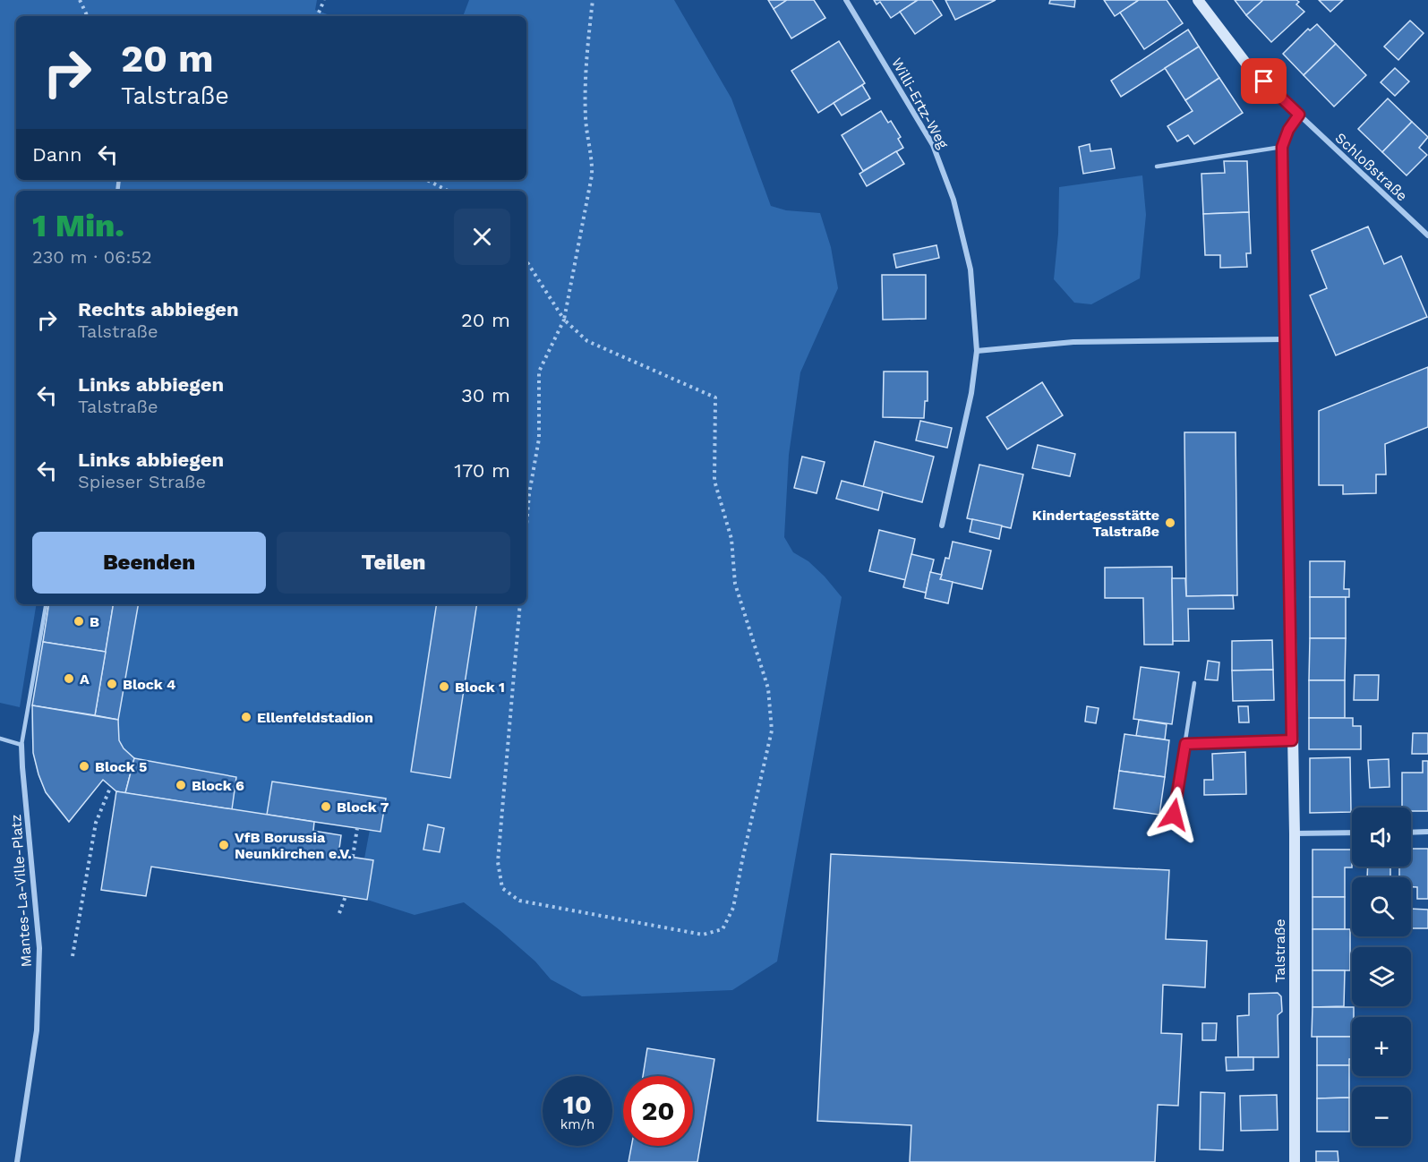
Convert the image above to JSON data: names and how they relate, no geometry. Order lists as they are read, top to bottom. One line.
{"streets":{"street":["Willi-Ertz-Weg","Schloßstraße","Mantes-La-Ville-Platz","Talstraße"]},"crossings":[["Schloßstraße","Talstraße"]],"places":["Kindertagesstätte Talstraße","B","A","Block 4","Block 1","Ellenfeldstadion","Block 5","Block 6","Block 7","VfB Borussia Neunkirchen e.V."],"page":{"turn":["20 m","Talstraße"],"then":"Dann","heading":["1 Min.","230 m · 06:52"],"list":[{"name":"Rechts abbiegen","note":"Talstraße","value":"20 m"},{"name":"Links abbiegen","note":"Talstraße","value":"30 m"},{"name":"Links abbiegen","note":"Spieser Straße","value":"170 m"}],"buttons":["Beenden","Teilen"],"map_buttons":["+","−"],"speed":"10 km/h","limit":"20"}}
